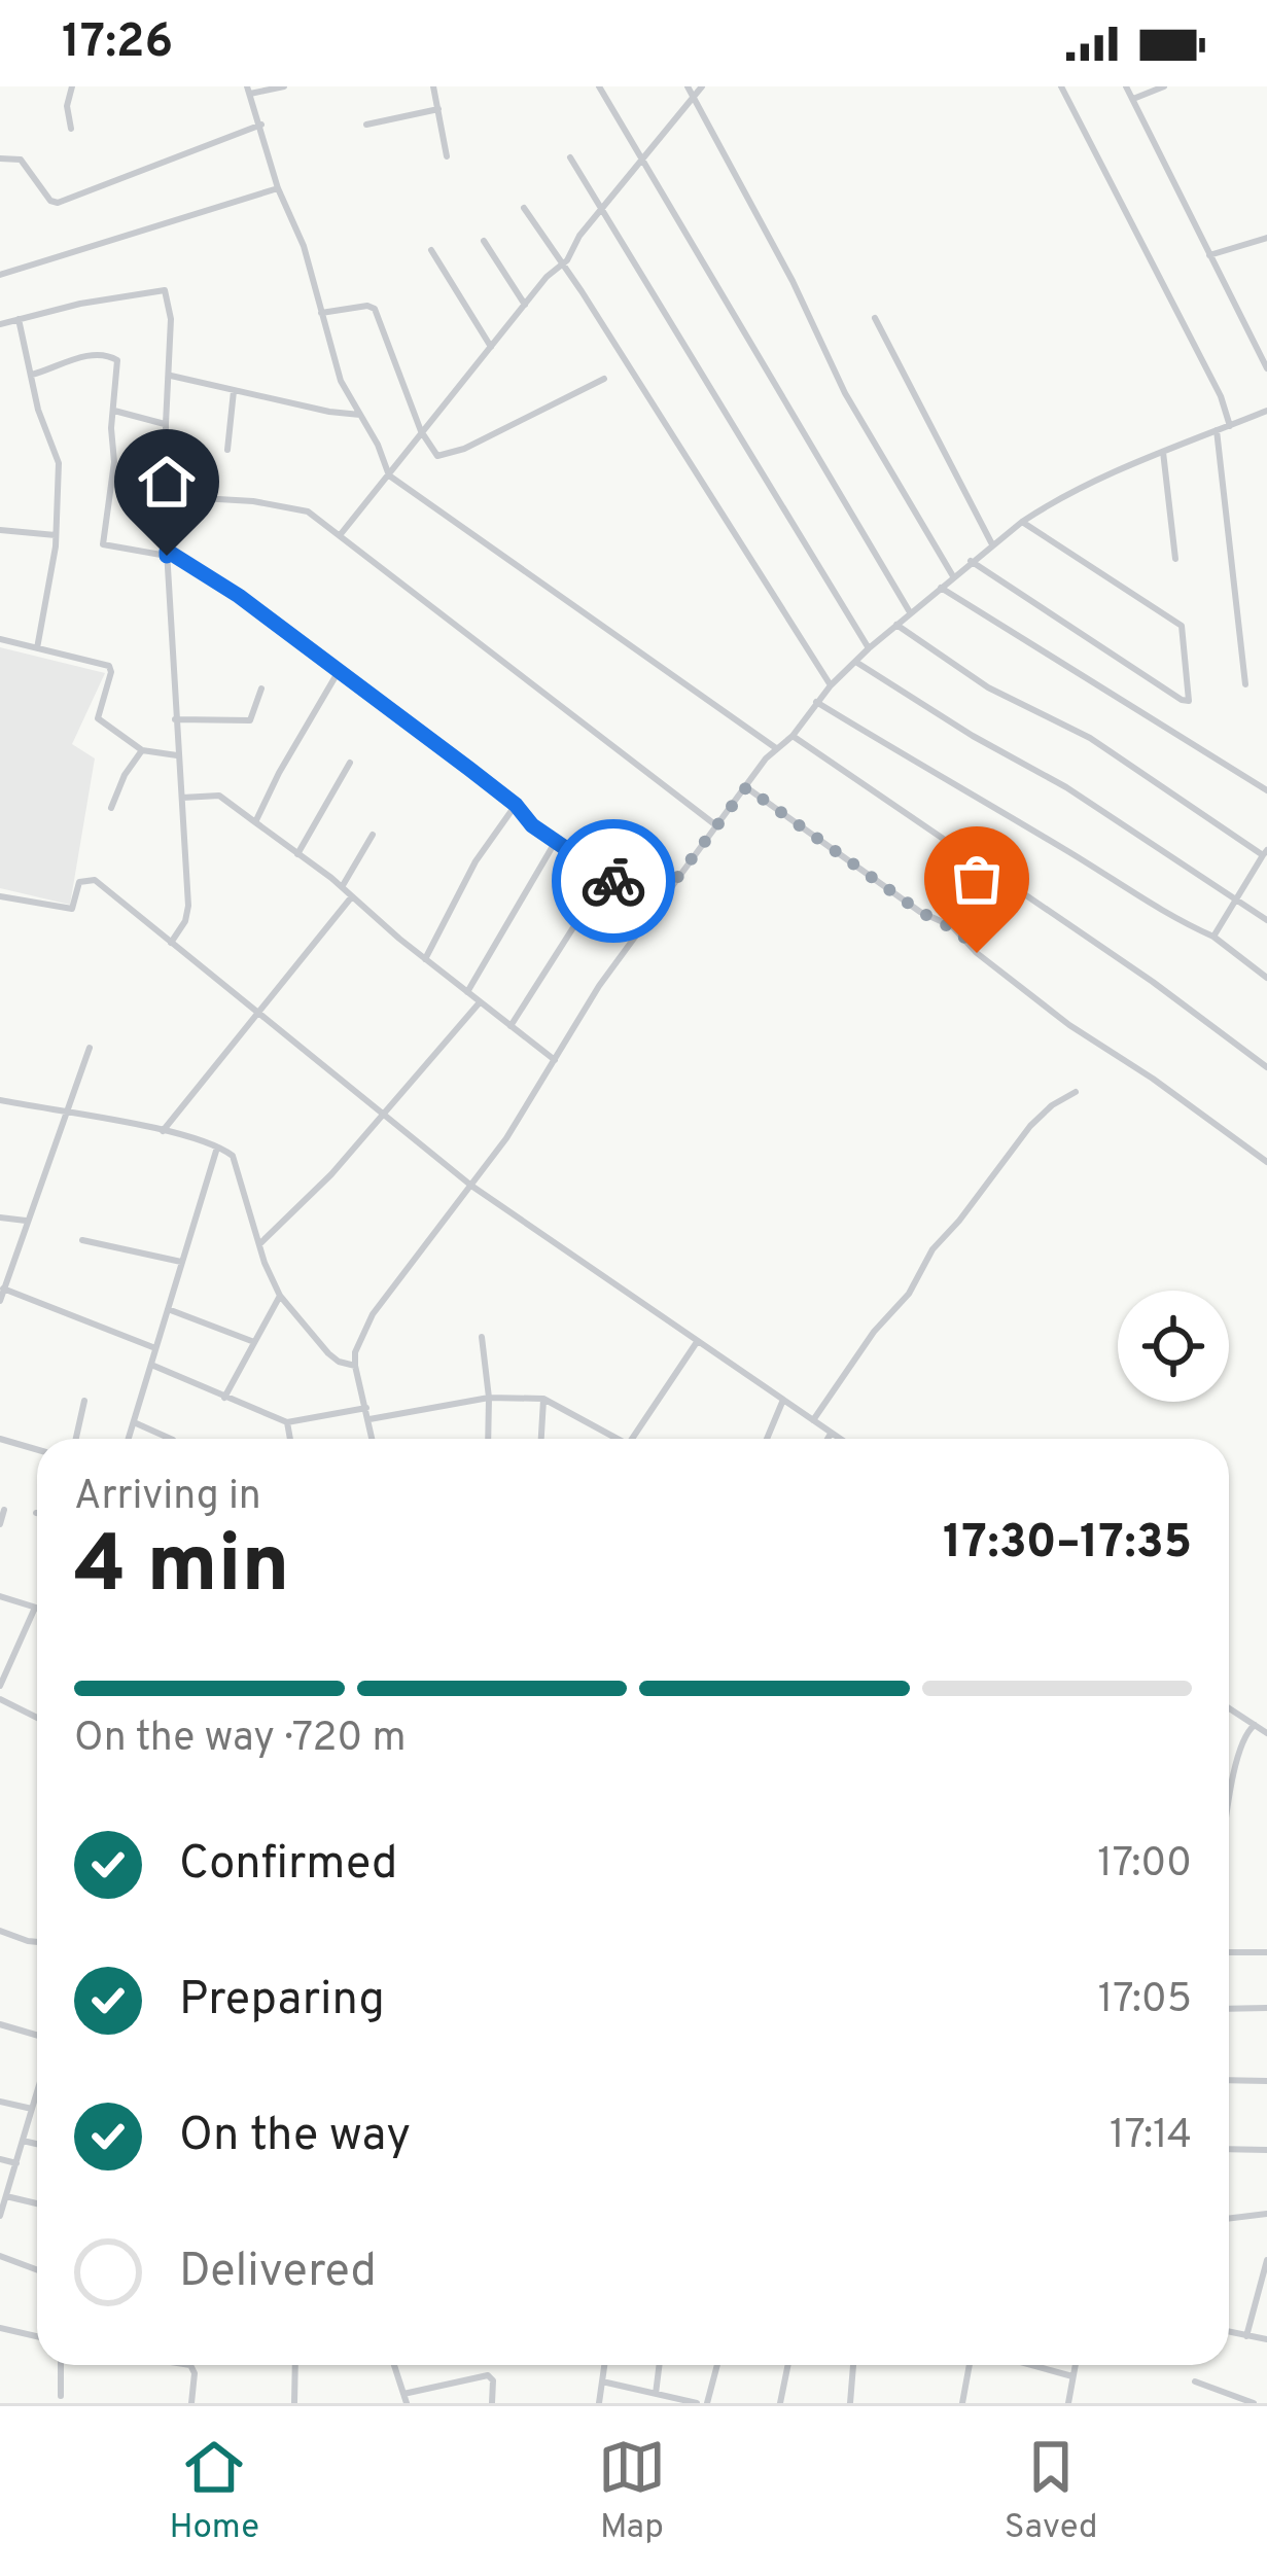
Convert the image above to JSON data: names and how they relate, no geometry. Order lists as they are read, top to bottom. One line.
{"page":{"status":"17:26","heading":["4 min","Arriving in","17:30–17:35"],"bar":"On the way · 720 m","list":[["Confirmed","17:00"],["Preparing","17:05"],["On the way","17:14"],"Delivered"],"tabs":["Home","Map","Saved"]}}
